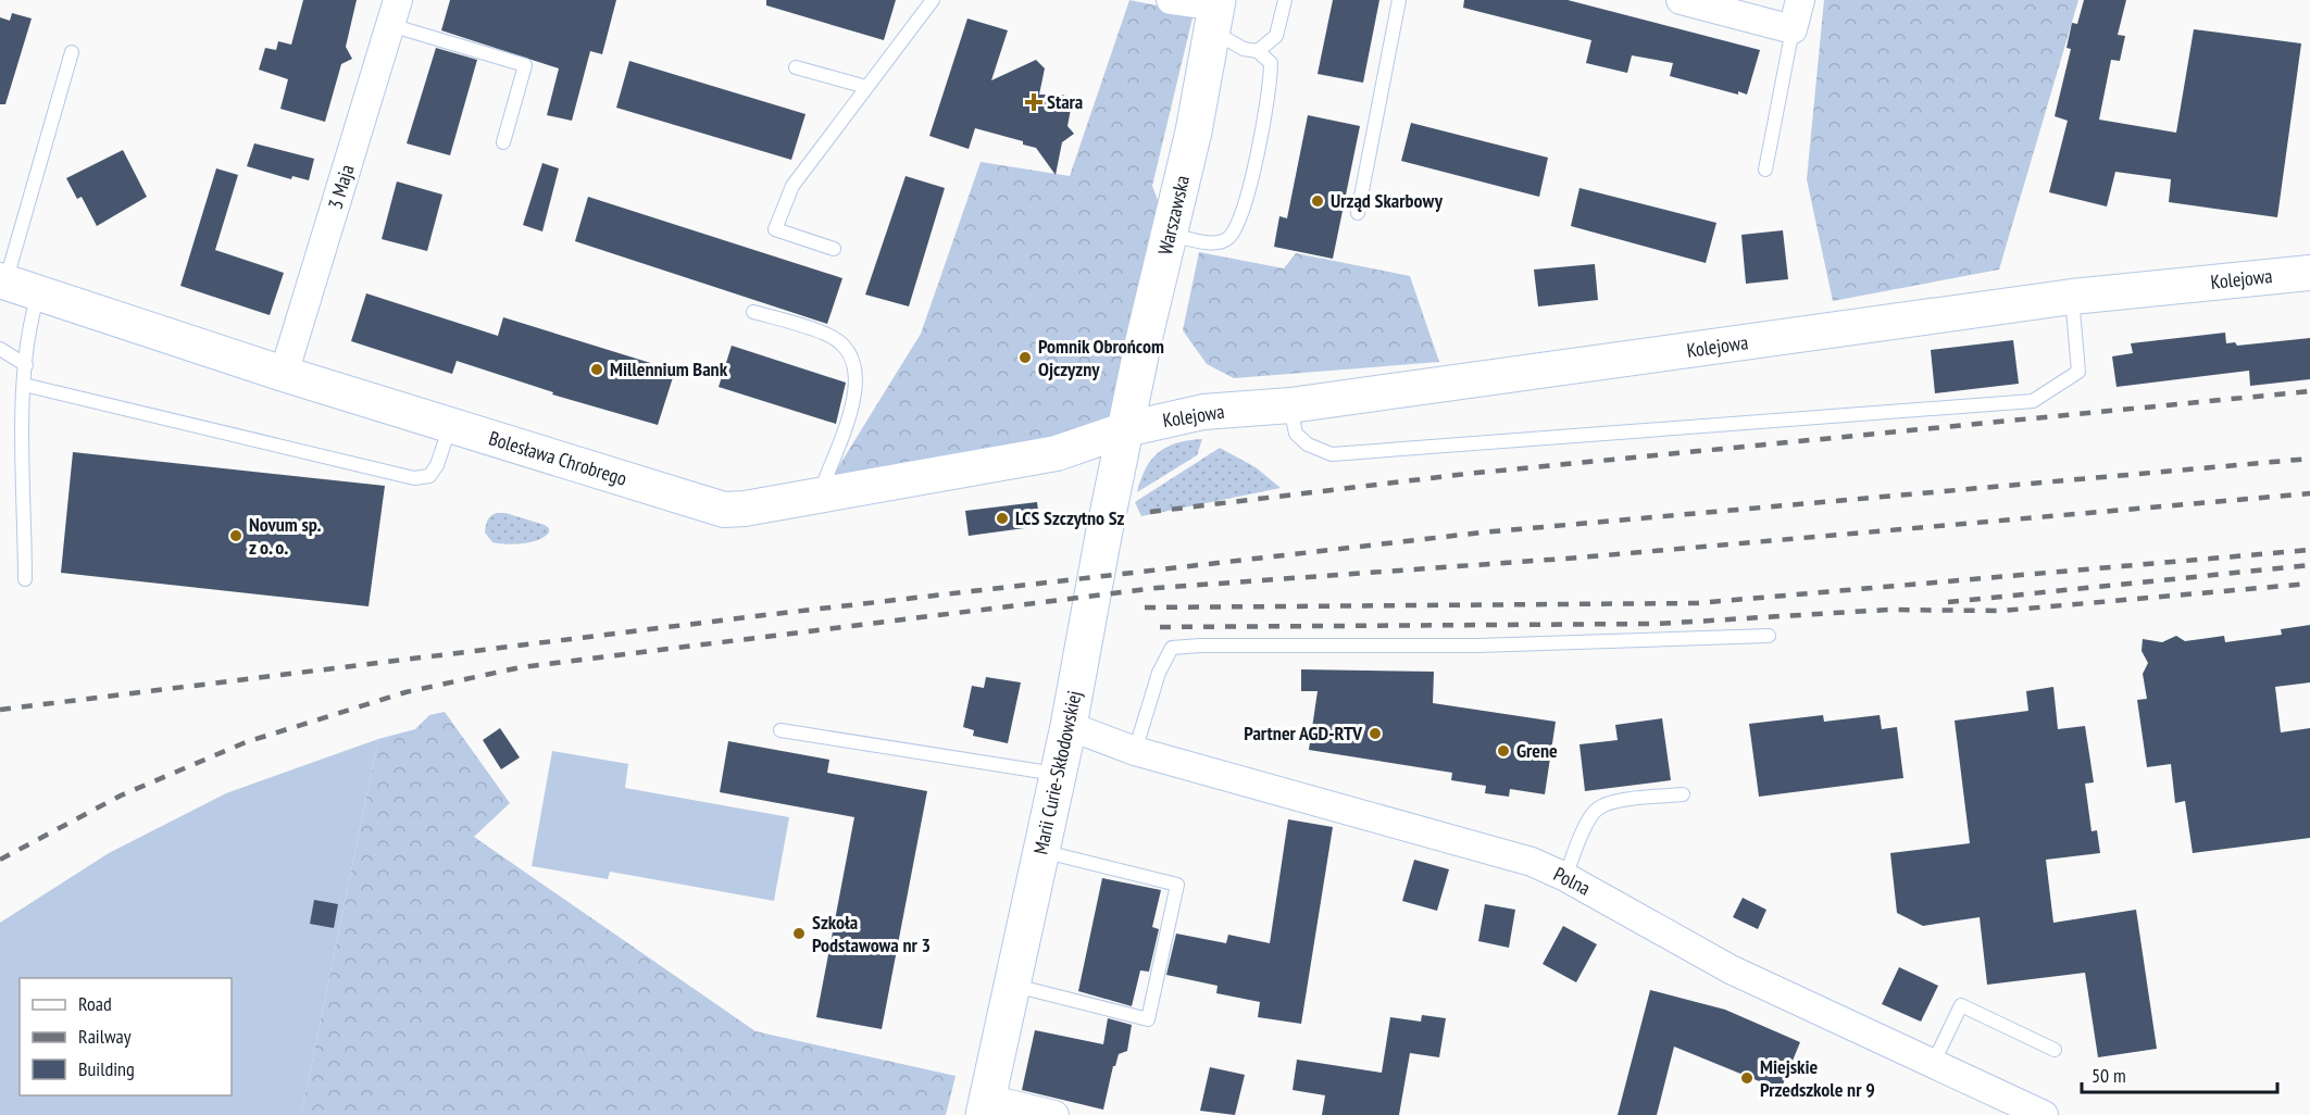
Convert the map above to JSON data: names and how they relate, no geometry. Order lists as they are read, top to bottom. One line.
{"streets":{"main road":["Warszawska","Marii Curie-Skłodowskiej"],"street":["3 Maja","Kolejowa","Bolesława Chrobrego","Polna"]},"crossings":[["3 Maja","Bolesława Chrobrego"],["Warszawska","Kolejowa"],["Warszawska","Bolesława Chrobrego"],["Warszawska","Marii Curie-Skłodowskiej"],["Kolejowa","Bolesława Chrobrego"],["Kolejowa","Marii Curie-Skłodowskiej"],["Bolesława Chrobrego","Marii Curie-Skłodowskiej"],["Marii Curie-Skłodowskiej","Polna"]],"places":{"health":["Stara"],"other":["Urząd Skarbowy","Pomnik Obrońcom Ojczyzny","Millennium Bank","LCS Szczytno Sz","Novum sp. z o. o.","Partner AGD-RTV","Grene","Szkoła Podstawowa nr 3","Miejskie Przedszkole nr 9"]},"legend":["Road","Railway","Building"],"scale_bar":"50 m"}
